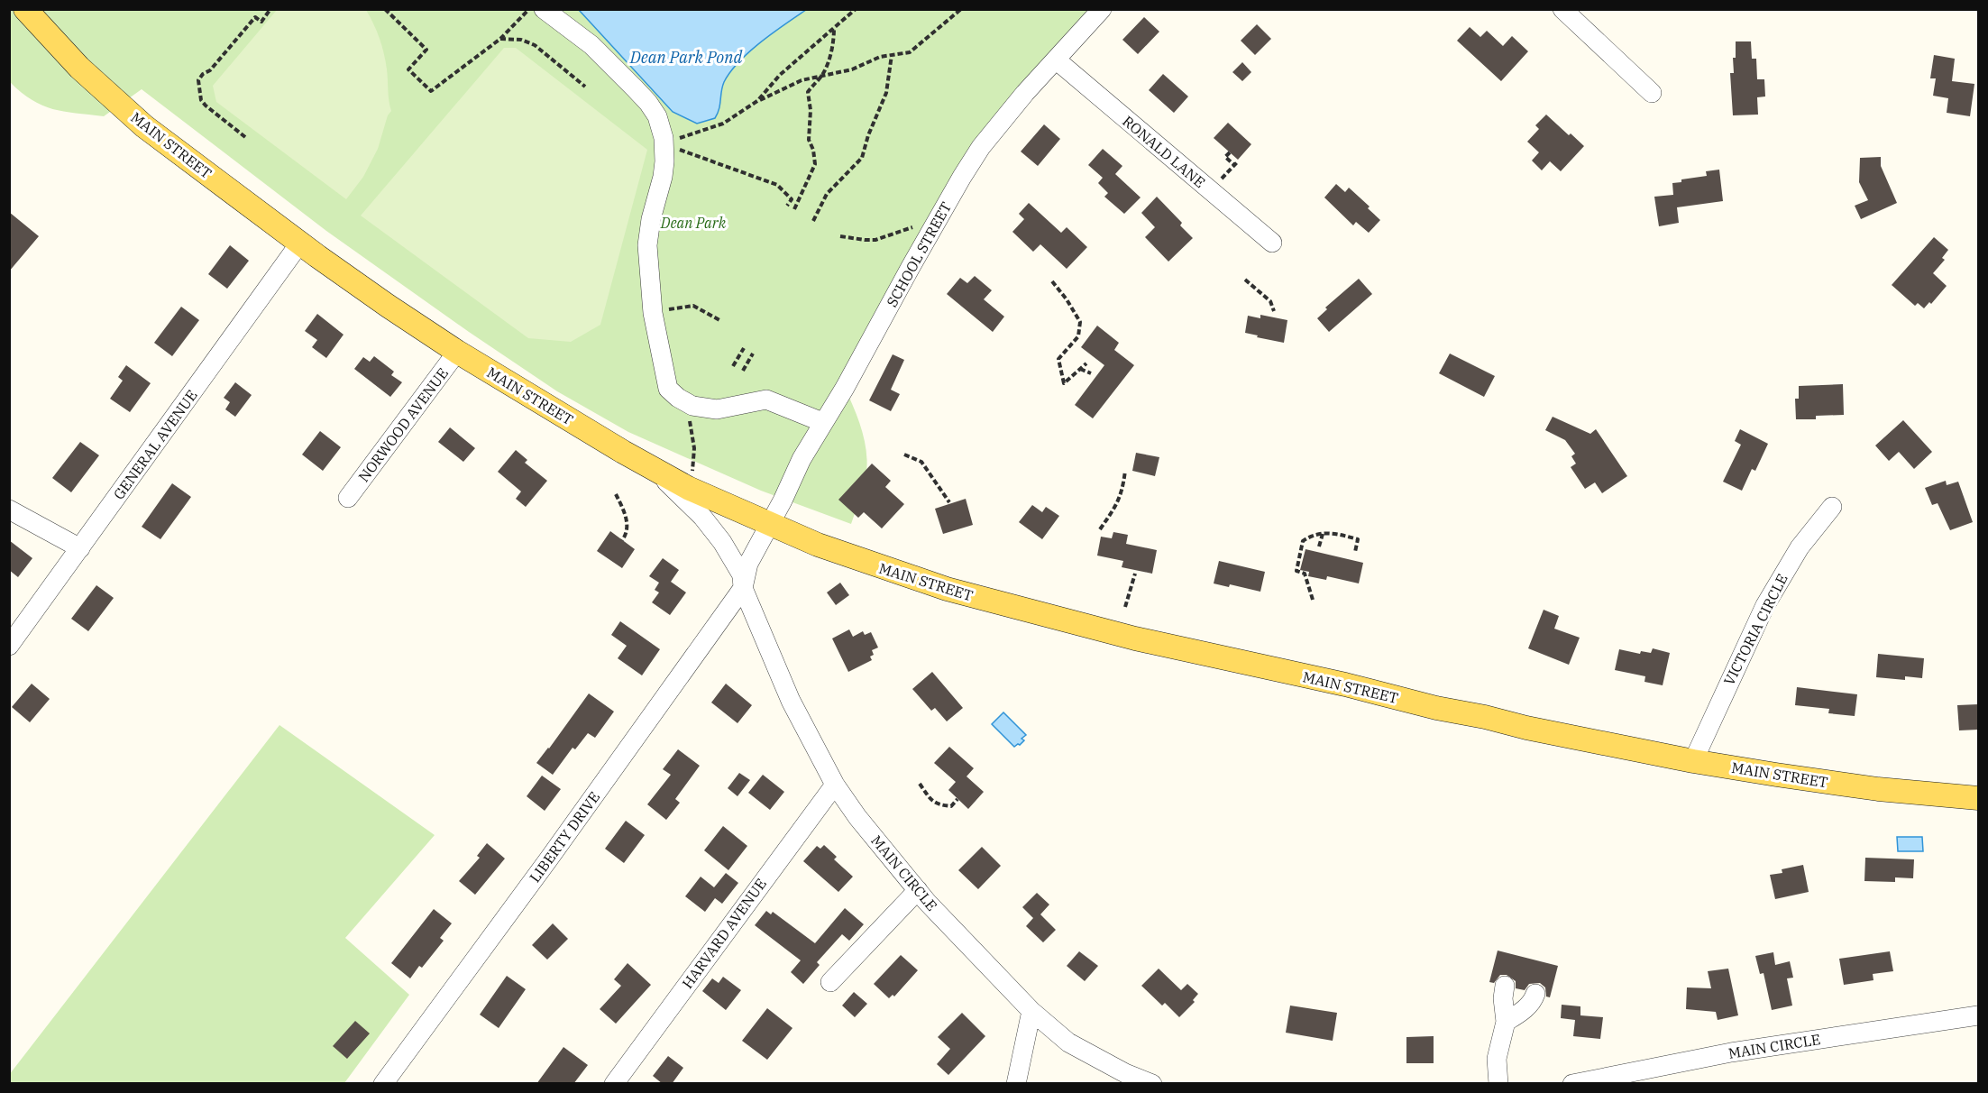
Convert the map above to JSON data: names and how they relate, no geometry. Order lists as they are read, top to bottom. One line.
{"streets":{"main road":["MAIN STREET"],"street":["RONALD LANE","SCHOOL STREET","NORWOOD AVENUE","GENERAL AVENUE","VICTORIA CIRCLE","LIBERTY DRIVE","MAIN CIRCLE","HARVARD AVENUE"]},"crossings":[["MAIN STREET","SCHOOL STREET"],["MAIN STREET","NORWOOD AVENUE"],["MAIN STREET","GENERAL AVENUE"],["MAIN STREET","VICTORIA CIRCLE"],["MAIN STREET","MAIN CIRCLE"],["RONALD LANE","SCHOOL STREET"],["LIBERTY DRIVE","MAIN CIRCLE"],["MAIN CIRCLE","HARVARD AVENUE"]],"water":["Dean Park Pond"],"parks":["Dean Park"]}
